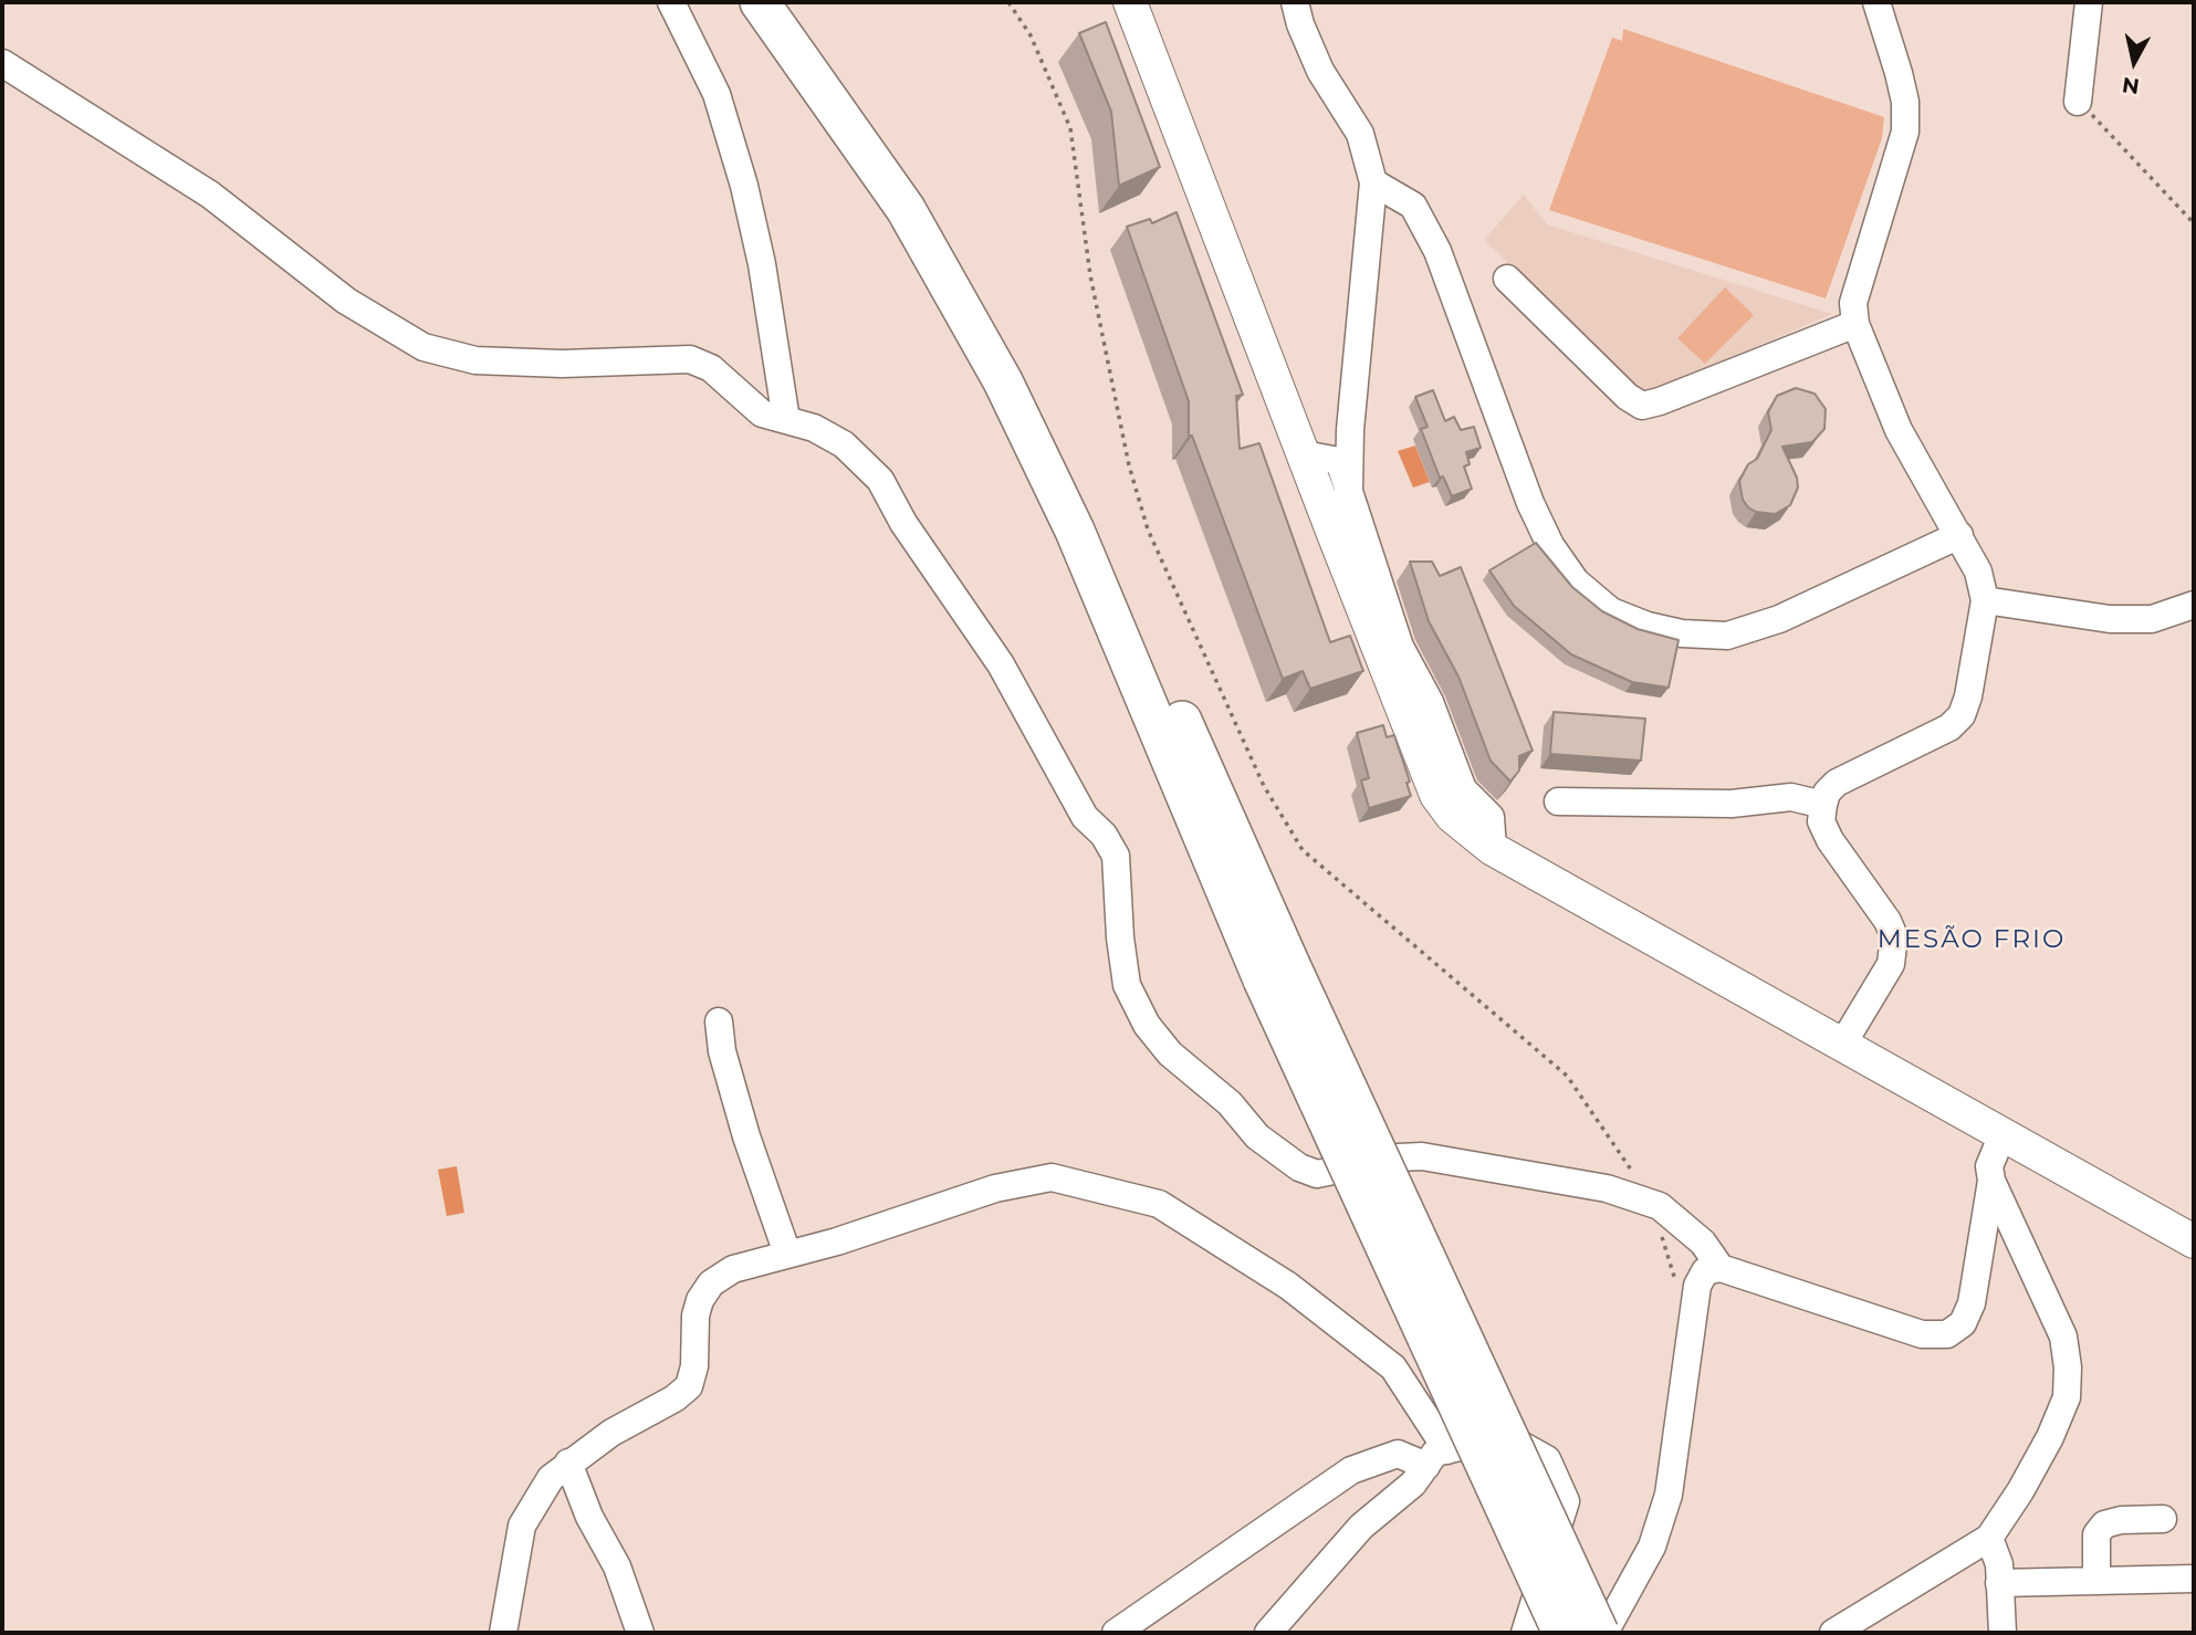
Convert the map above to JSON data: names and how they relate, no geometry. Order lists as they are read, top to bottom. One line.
{"districts":["MESÃO FRIO"],"north":"bottom"}
